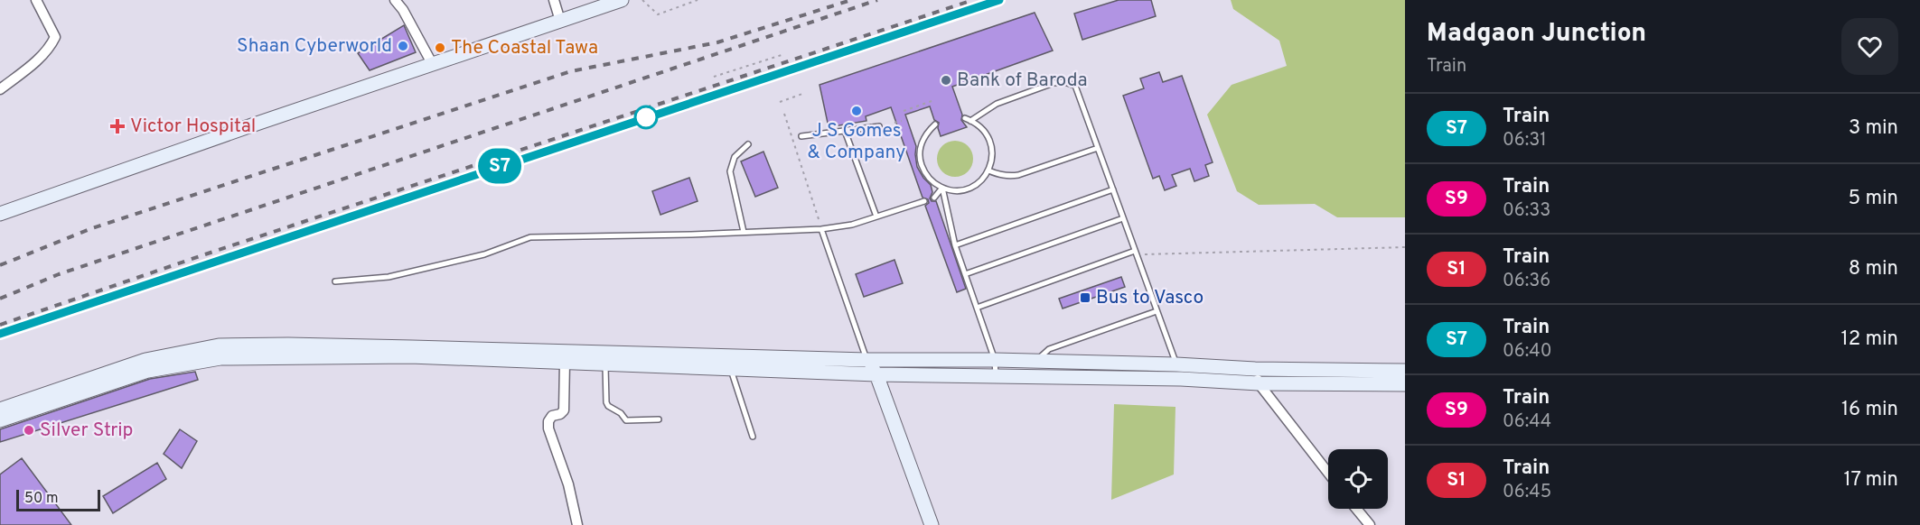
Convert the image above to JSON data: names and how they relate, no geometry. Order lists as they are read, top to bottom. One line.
{"places":{"other":["Shaan Cyberworld","The Coastal Tawa","Bank of Baroda","J S Gomes & Company","Silver Strip"],"health":["Victor Hospital"],"transit":["Bus to Vasco"]},"scale_bar":"50 m","page":{"on_map":"S7","heading":["Madgaon Junction","Train"],"list":[{"mark":"S7","name":"Train","note":"06:31","value":"3 min"},{"mark":"S9","name":"Train","note":"06:33","value":"5 min"},{"mark":"S1","name":"Train","note":"06:36","value":"8 min"},{"mark":"S7","name":"Train","note":"06:40","value":"12 min"},{"mark":"S9","name":"Train","note":"06:44","value":"16 min"},{"mark":"S1","name":"Train","note":"06:45","value":"17 min"}],"scale":"50 m"}}
